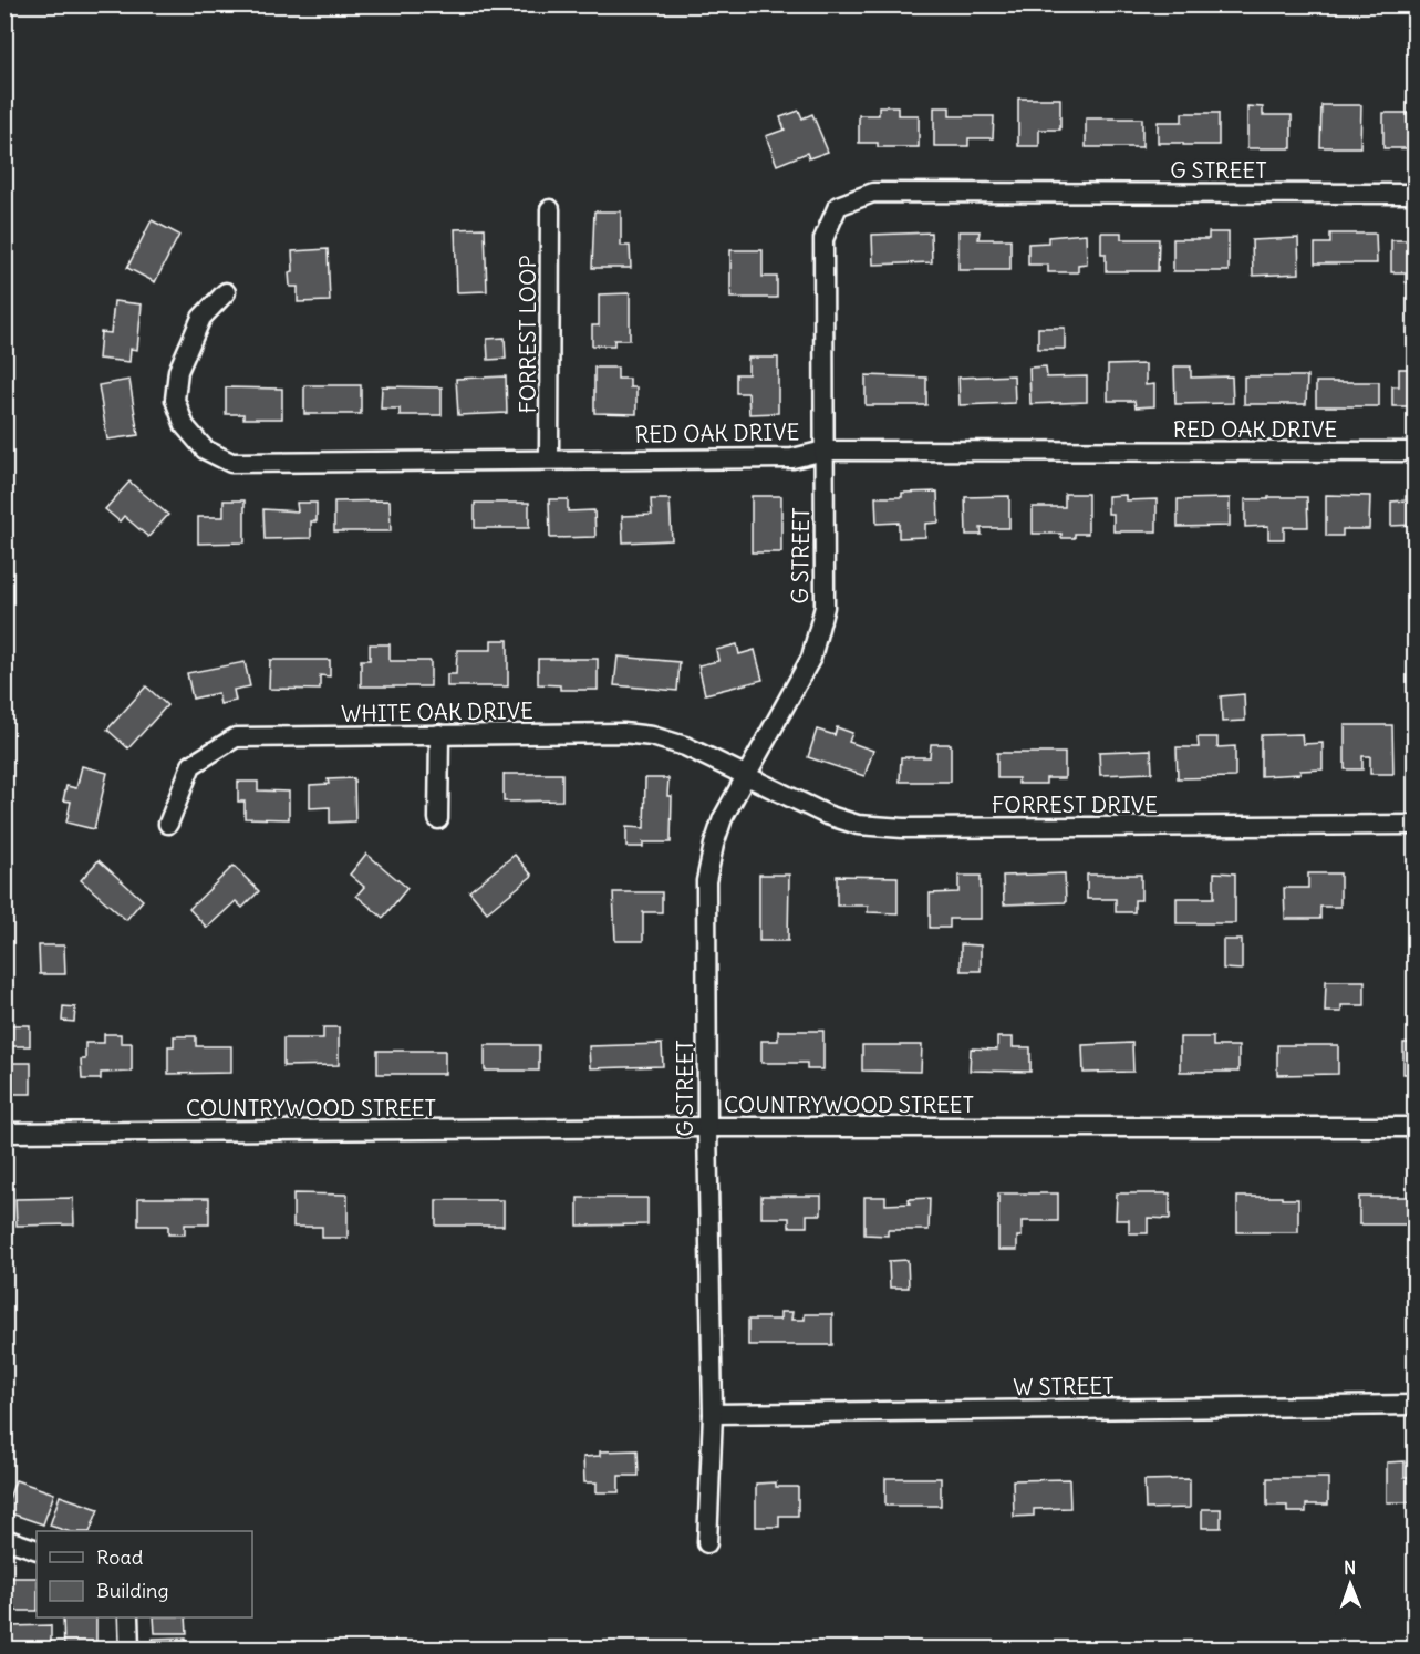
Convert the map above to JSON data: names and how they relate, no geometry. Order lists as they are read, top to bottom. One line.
{"streets":{"street":["G STREET","FORREST LOOP","RED OAK DRIVE","WHITE OAK DRIVE","FORREST DRIVE","COUNTRYWOOD STREET","W STREET"]},"crossings":[["G STREET","RED OAK DRIVE"],["G STREET","WHITE OAK DRIVE"],["G STREET","FORREST DRIVE"],["G STREET","COUNTRYWOOD STREET"],["G STREET","W STREET"],["FORREST LOOP","RED OAK DRIVE"],["WHITE OAK DRIVE","FORREST DRIVE"]],"legend":["Road","Building"],"north":"top"}
